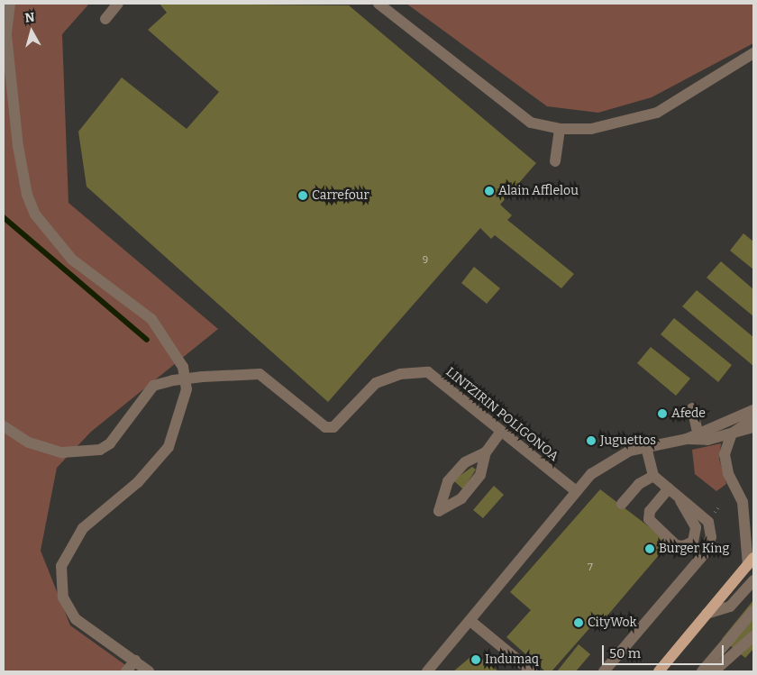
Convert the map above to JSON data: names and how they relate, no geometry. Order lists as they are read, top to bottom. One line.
{"streets":{"street":["LINTZIRIN POLIGONOA"]},"places":["Alain Afflelou","Carrefour","Afede","Juguettos","Burger King","CityWok","Indumaq"],"house_numbers":["9","7"],"scale_bar":"50 m","north":"top"}
